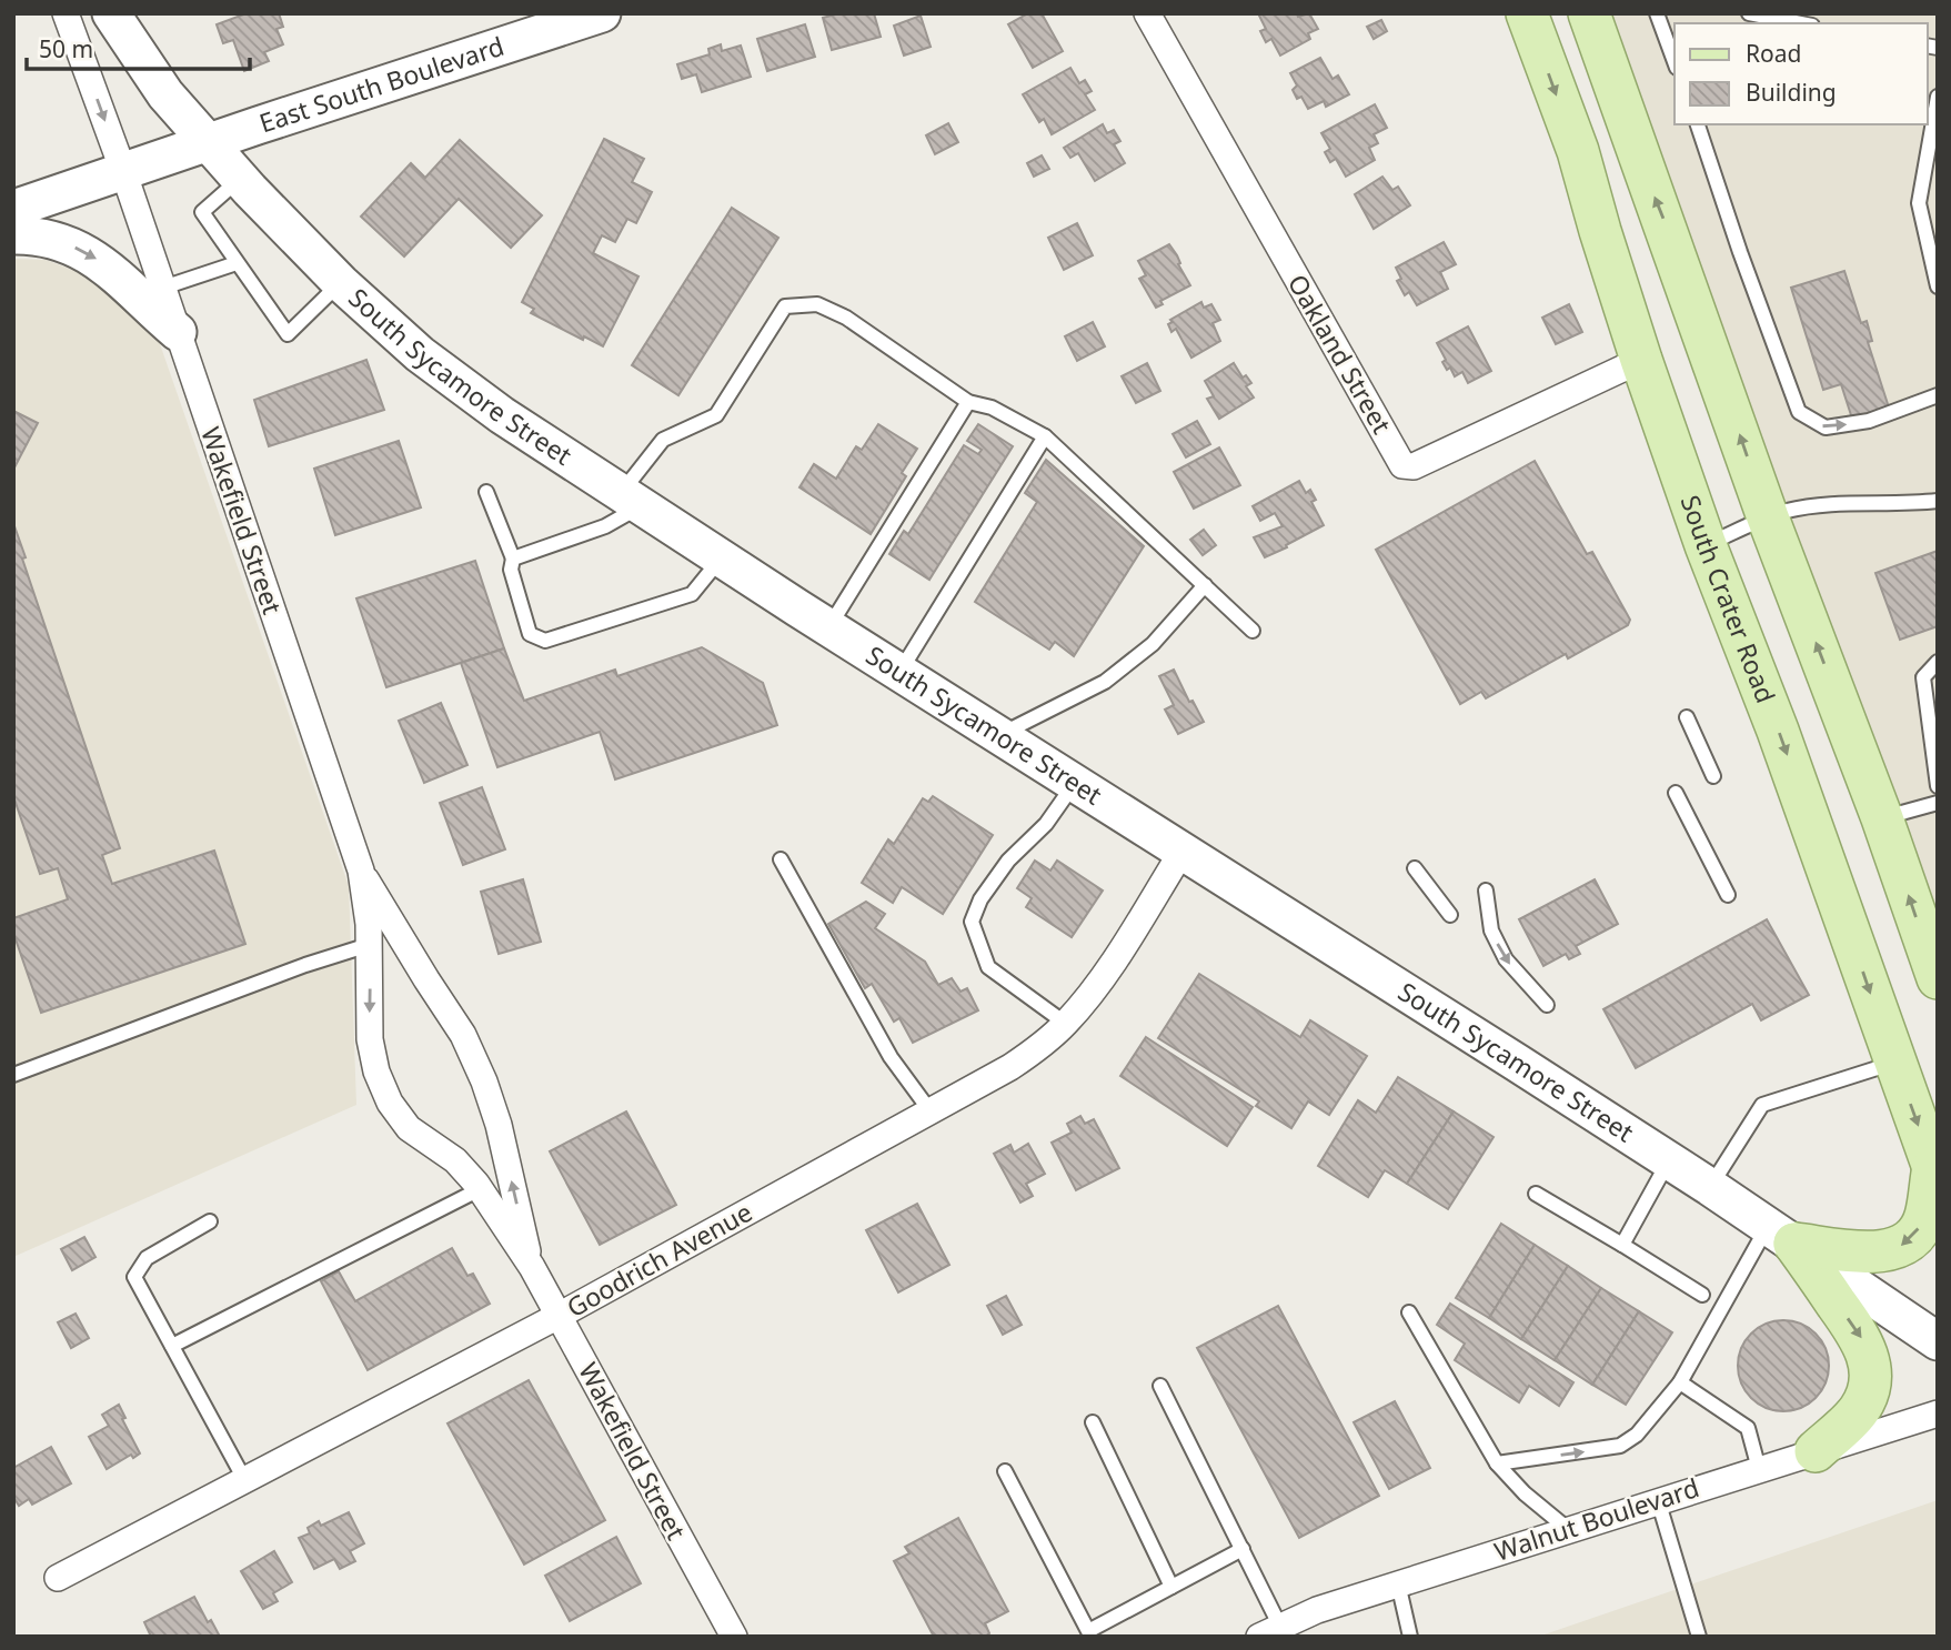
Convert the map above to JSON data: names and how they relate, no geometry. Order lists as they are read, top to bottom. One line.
{"streets":{"main road":["East South Boulevard","South Sycamore Street","South Crater Road"],"street":["Oakland Street","Wakefield Street","Goodrich Avenue","Walnut Boulevard"]},"crossings":[["East South Boulevard","South Sycamore Street"],["East South Boulevard","Wakefield Street"],["Oakland Street","South Crater Road"],["South Sycamore Street","Goodrich Avenue"],["Wakefield Street","Goodrich Avenue"]],"legend":["Road","Building"],"scale_bar":"50 m"}
